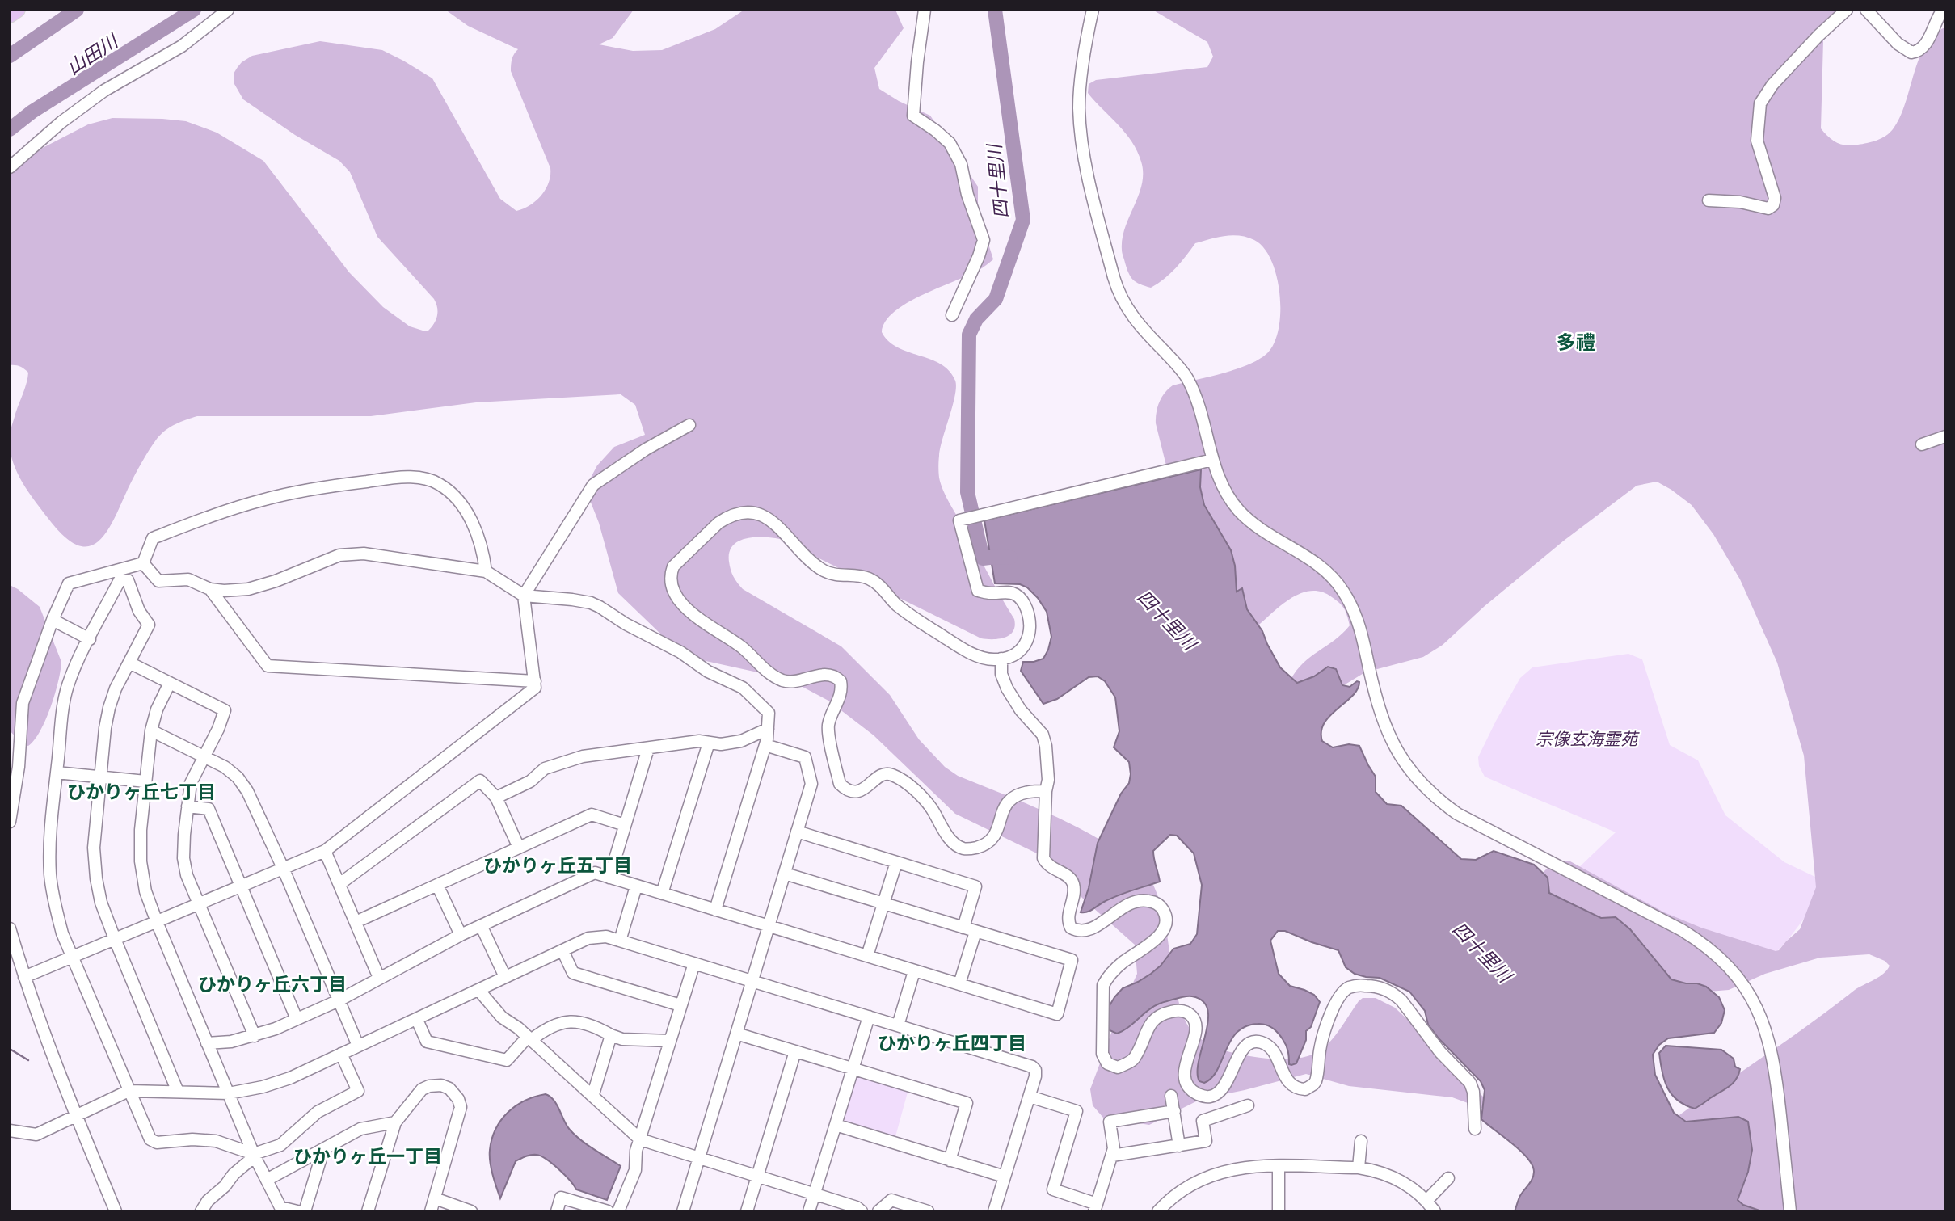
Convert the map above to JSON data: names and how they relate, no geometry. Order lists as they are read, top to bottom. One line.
{"districts":["多禮","ひかりヶ丘七丁目","ひかりヶ丘五丁目","ひかりヶ丘六丁目","ひかりヶ丘四丁目","ひかりヶ丘一丁目"],"water":["山田川","四十里川"],"parks":["宗像玄海霊苑"]}
